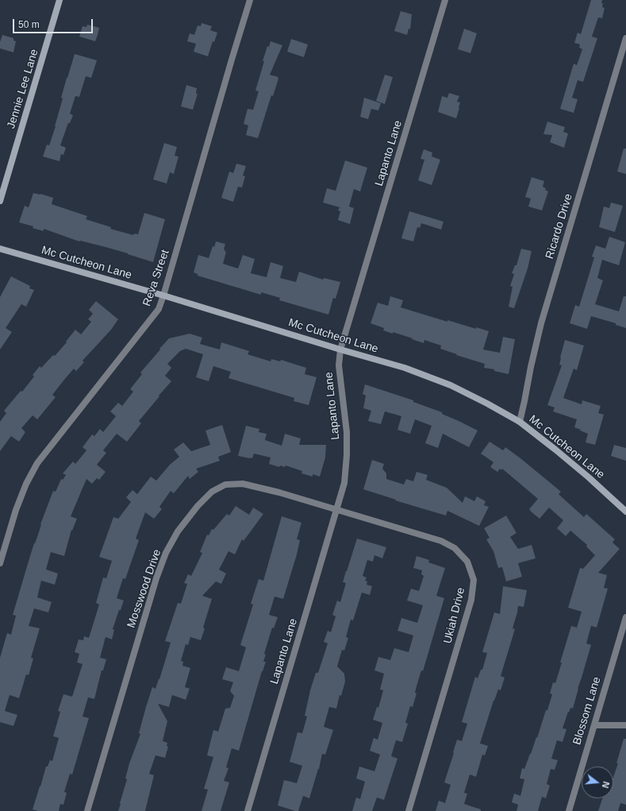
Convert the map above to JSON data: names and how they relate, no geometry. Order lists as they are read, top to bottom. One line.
{"streets":{"street":["Jennie Lee Lane","Lapanto Lane","Ricardo Drive","Mc Cutcheon Lane","Reva Street","Mosswood Drive","Ukiah Drive","Blossom Lane"]},"crossings":[["Lapanto Lane","Mc Cutcheon Lane"],["Lapanto Lane","Mosswood Drive"],["Lapanto Lane","Ukiah Drive"],["Ricardo Drive","Mc Cutcheon Lane"],["Mc Cutcheon Lane","Reva Street"],["Mosswood Drive","Ukiah Drive"]],"scale_bar":"50 m","north":"right"}
